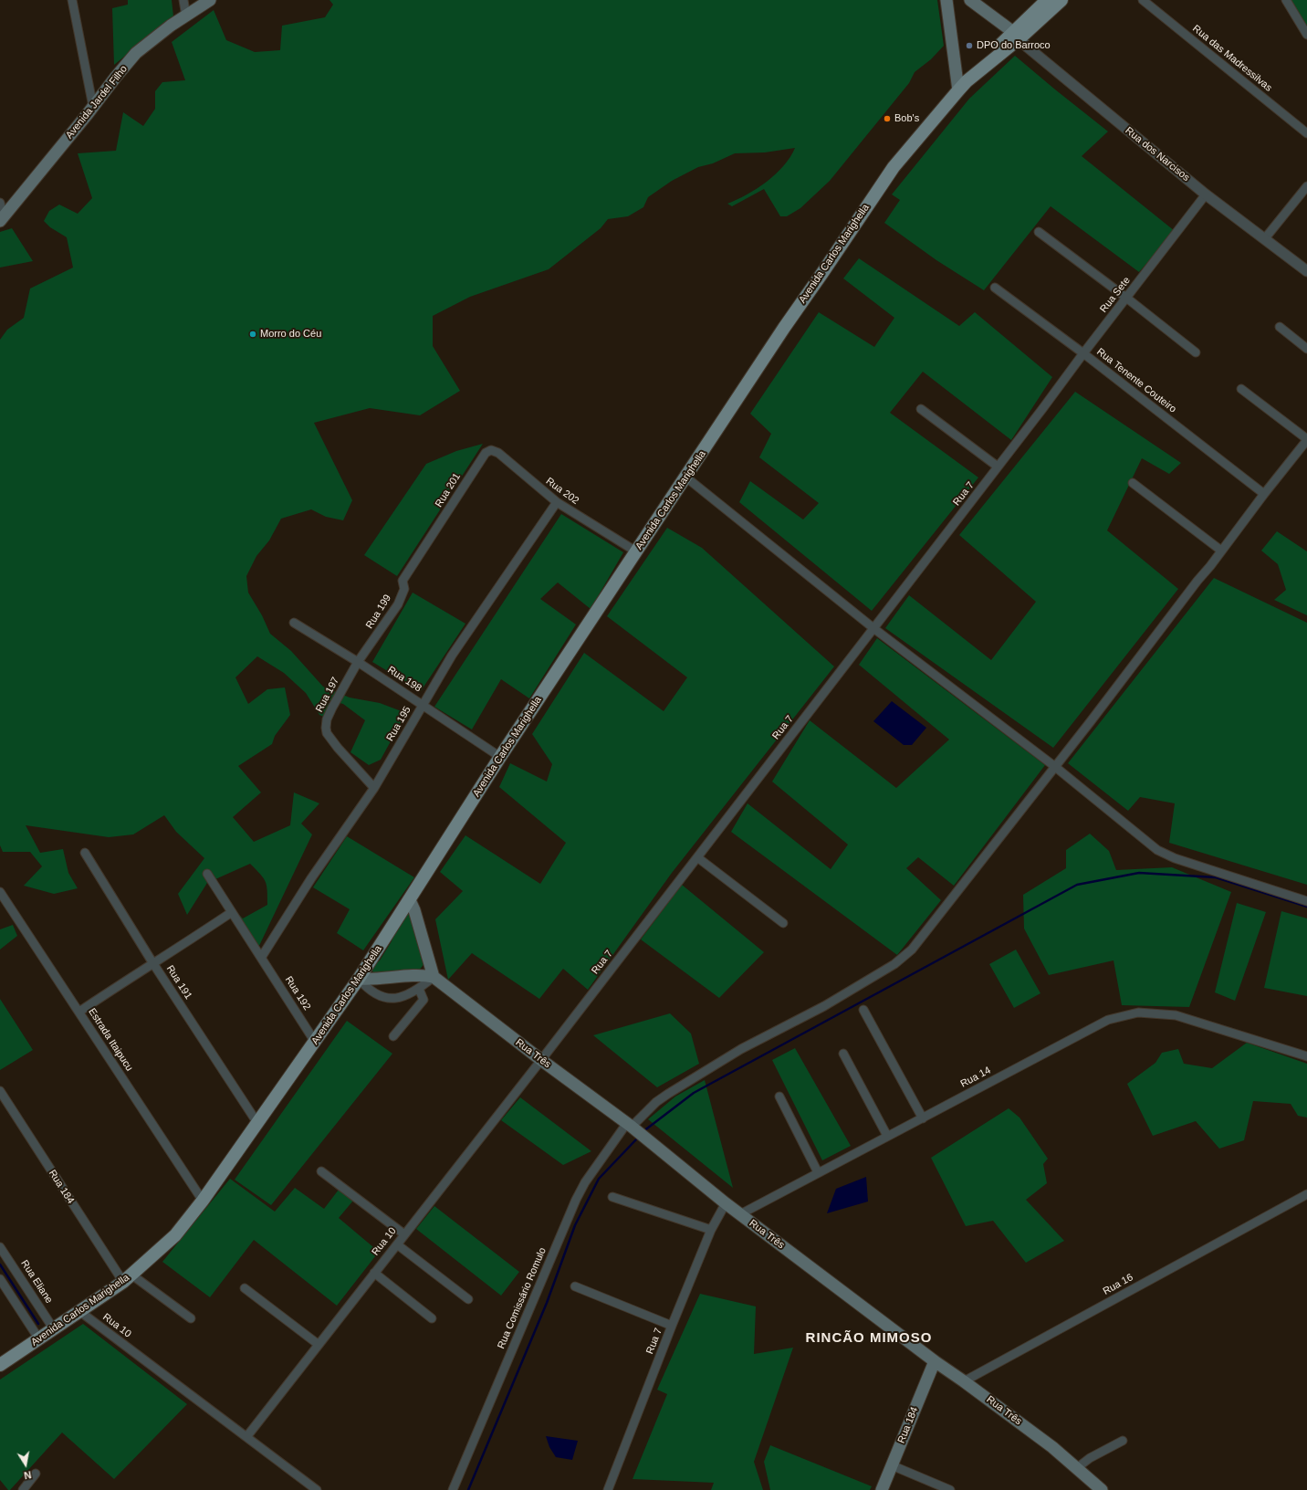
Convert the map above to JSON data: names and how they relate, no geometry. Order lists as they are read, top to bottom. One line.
{"streets":{"main road":["Avenida Jardel Filho","Avenida Carlos Marighella","Rua Três","Rua 184"],"street":["Rua das Madressilvas","Rua dos Narcisos","Rua Sete","Rua Tenente Couteiro","Rua 201","Rua 202","Rua 7","Rua 199","Rua 198","Rua 197","Rua 195","Rua 191","Rua 192","Estrada Itaipucu","Rua 14","Rua 10","Rua Eliane","Rua 16","Rua Comissário Romulo"]},"crossings":[["Rua dos Narcisos","Avenida Carlos Marighella"],["Rua dos Narcisos","Rua Sete"],["Avenida Carlos Marighella","Rua 202"],["Avenida Carlos Marighella","Rua 198"],["Avenida Carlos Marighella","Rua 191"],["Avenida Carlos Marighella","Rua 192"],["Avenida Carlos Marighella","Estrada Itaipucu"],["Avenida Carlos Marighella","Rua 184"],["Avenida Carlos Marighella","Rua 10"],["Avenida Carlos Marighella","Rua Eliane"],["Rua Sete","Rua Tenente Couteiro"],["Rua Sete","Rua 7"],["Rua 201","Rua 202"],["Rua 201","Rua 199"],["Rua 202","Rua 195"],["Rua 7","Rua Três"],["Rua 7","Rua 10"],["Rua 199","Rua 198"],["Rua 199","Rua 197"],["Rua 198","Rua 197"],["Rua 198","Rua 195"],["Rua 197","Rua 195"],["Rua 195","Rua 192"],["Rua Três","Rua 14"],["Rua Três","Rua 184"],["Rua Três","Rua 10"],["Rua Três","Rua 16"],["Rua Três","Rua Comissário Romulo"]],"districts":["RINCÃO MIMOSO"],"places":["DPO do Barroco","Bob's","Morro do Céu"],"north":"bottom"}
